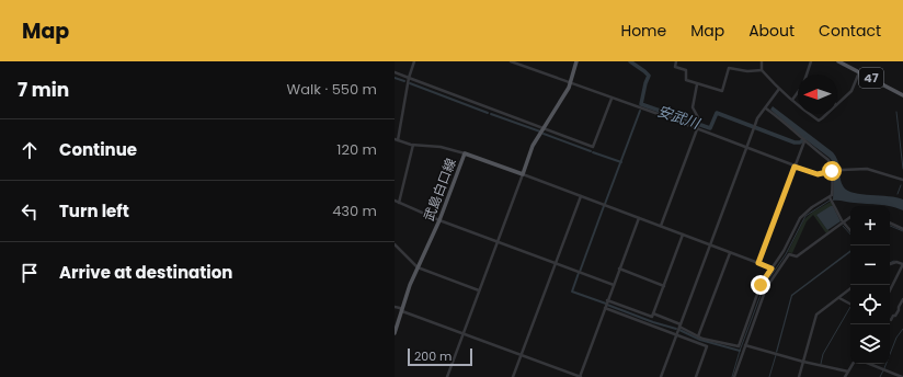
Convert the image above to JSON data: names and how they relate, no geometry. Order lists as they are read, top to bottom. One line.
{"streets":{"main road":["47","武島白口線"]},"water":["安武川"],"scale_bar":"200 m","north":"left","page":{"header":"Map","nav":["Home","Map","About","Contact"],"heading":["7 min","Walk · 550 m"],"list":[["Continue","120 m"],["Turn left","430 m"],"Arrive at destination"],"map_buttons":["+","−"],"scale":"200 m"}}
